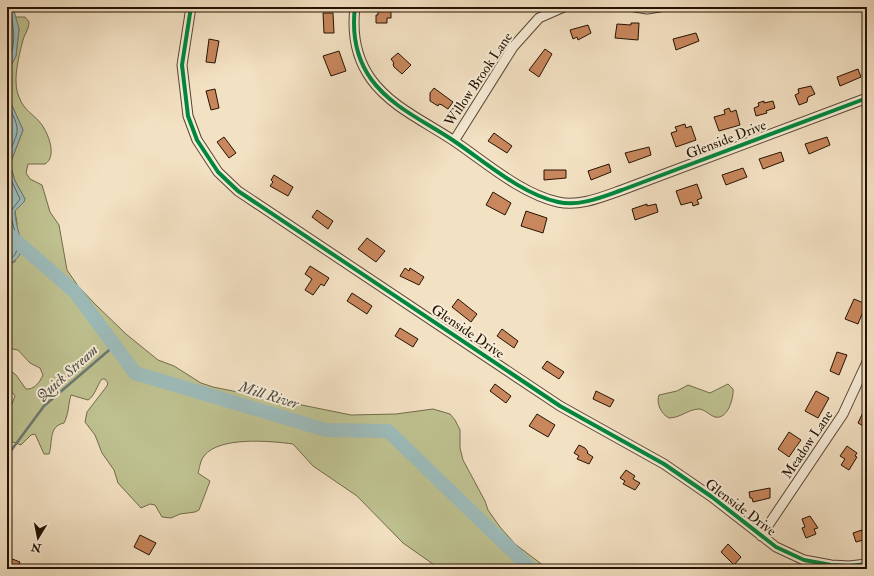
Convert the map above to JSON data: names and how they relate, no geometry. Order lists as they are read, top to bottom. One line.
{"streets":{"street":["Willow Brook Lane","Glenside Drive","Meadow Lane"]},"crossings":[["Willow Brook Lane","Glenside Drive"],["Glenside Drive","Meadow Lane"]],"water":["Quick Stream","Mill River"],"north":"bottom"}
